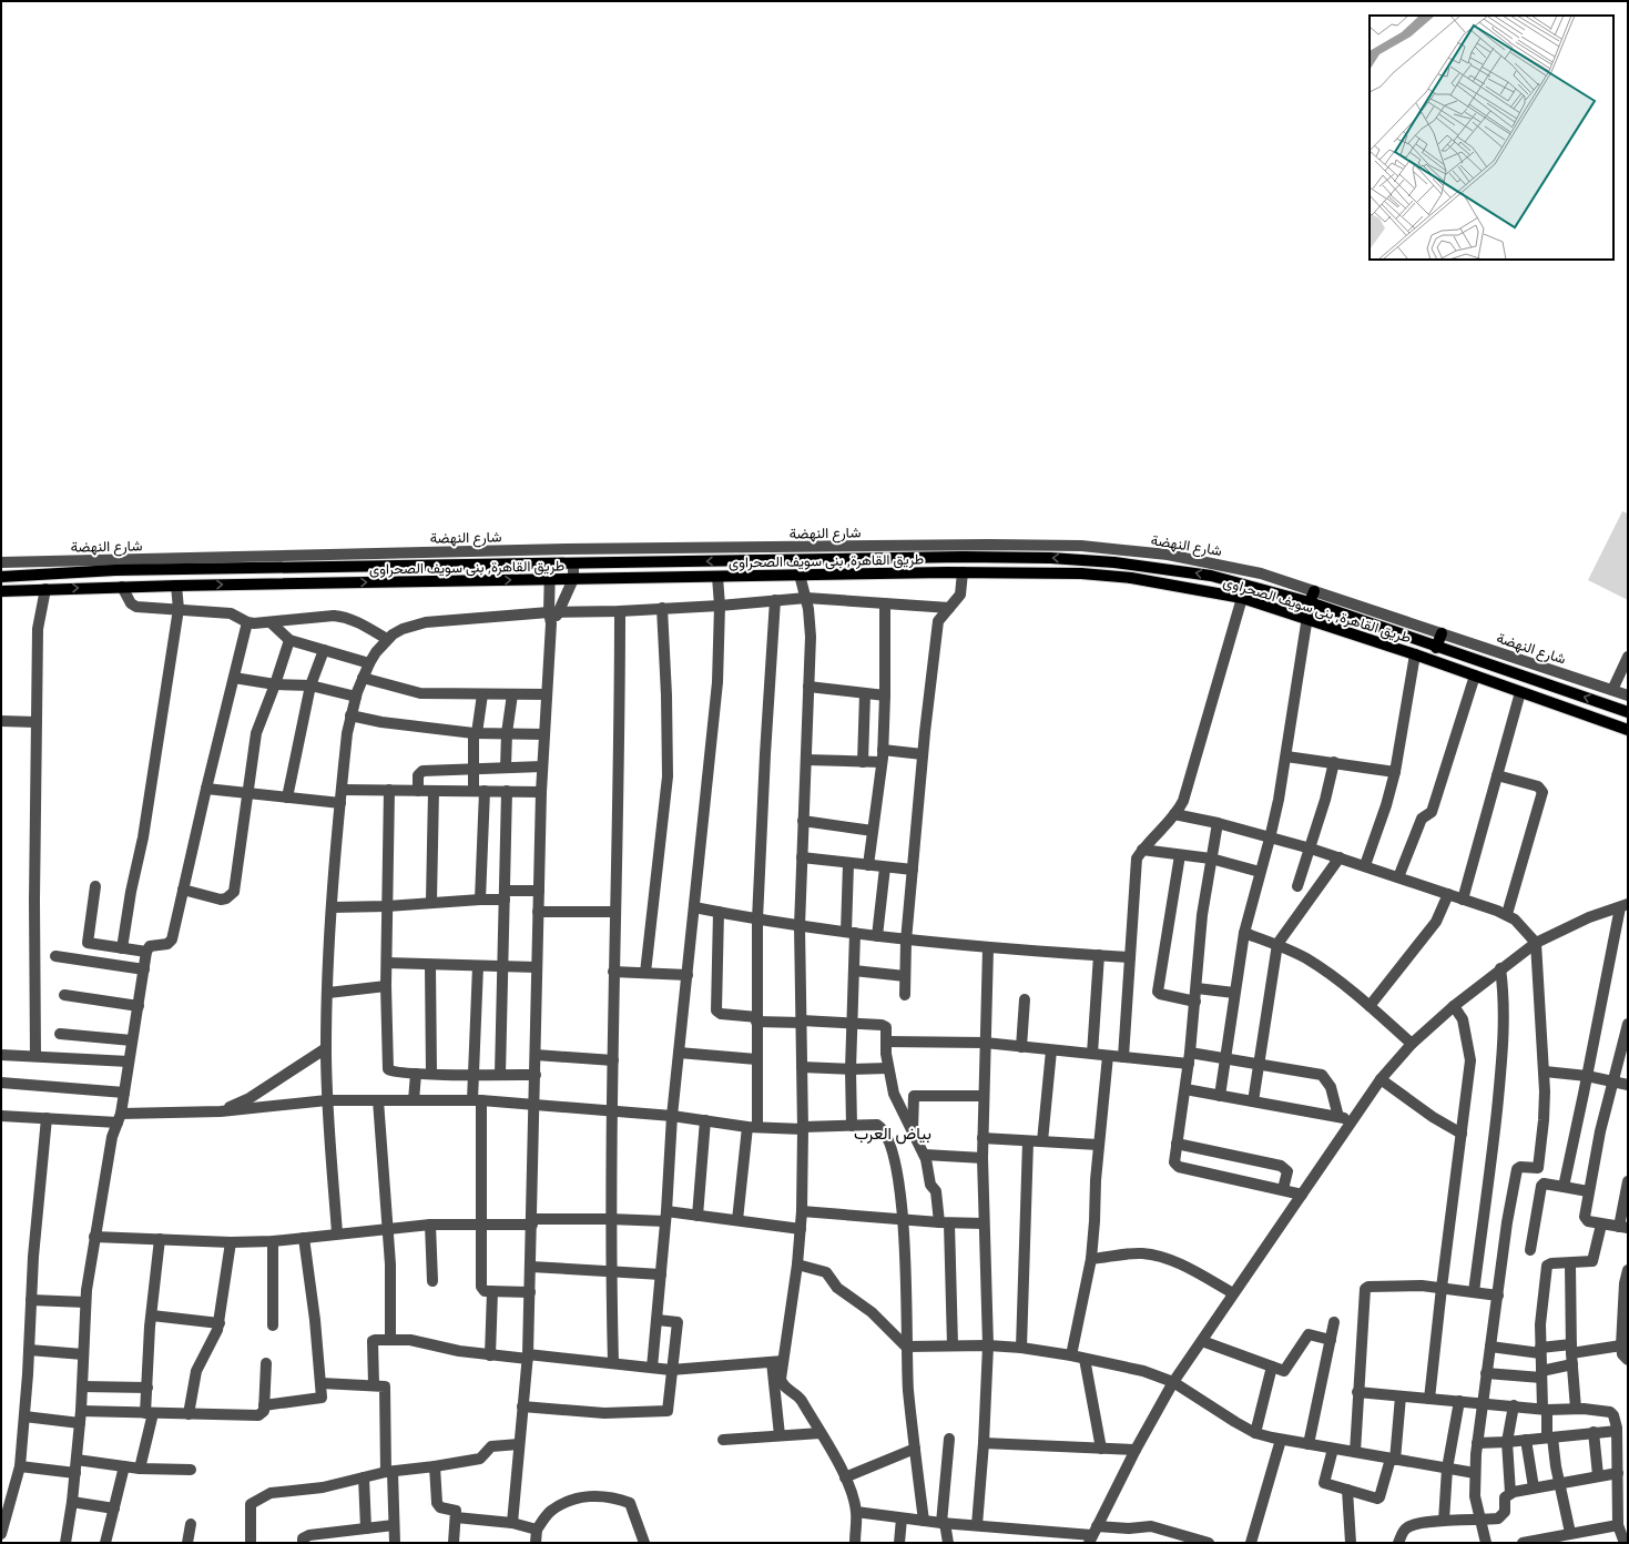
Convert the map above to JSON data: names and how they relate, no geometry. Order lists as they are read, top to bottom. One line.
{"streets":{"main road":["طريق القاهرة, بنى سويف الصحراوى"],"street":["شارع النهضة"]},"crossings":[["شارع النهضة","طريق القاهرة, بنى سويف الصحراوى"]],"districts":["بياض العرب"]}
